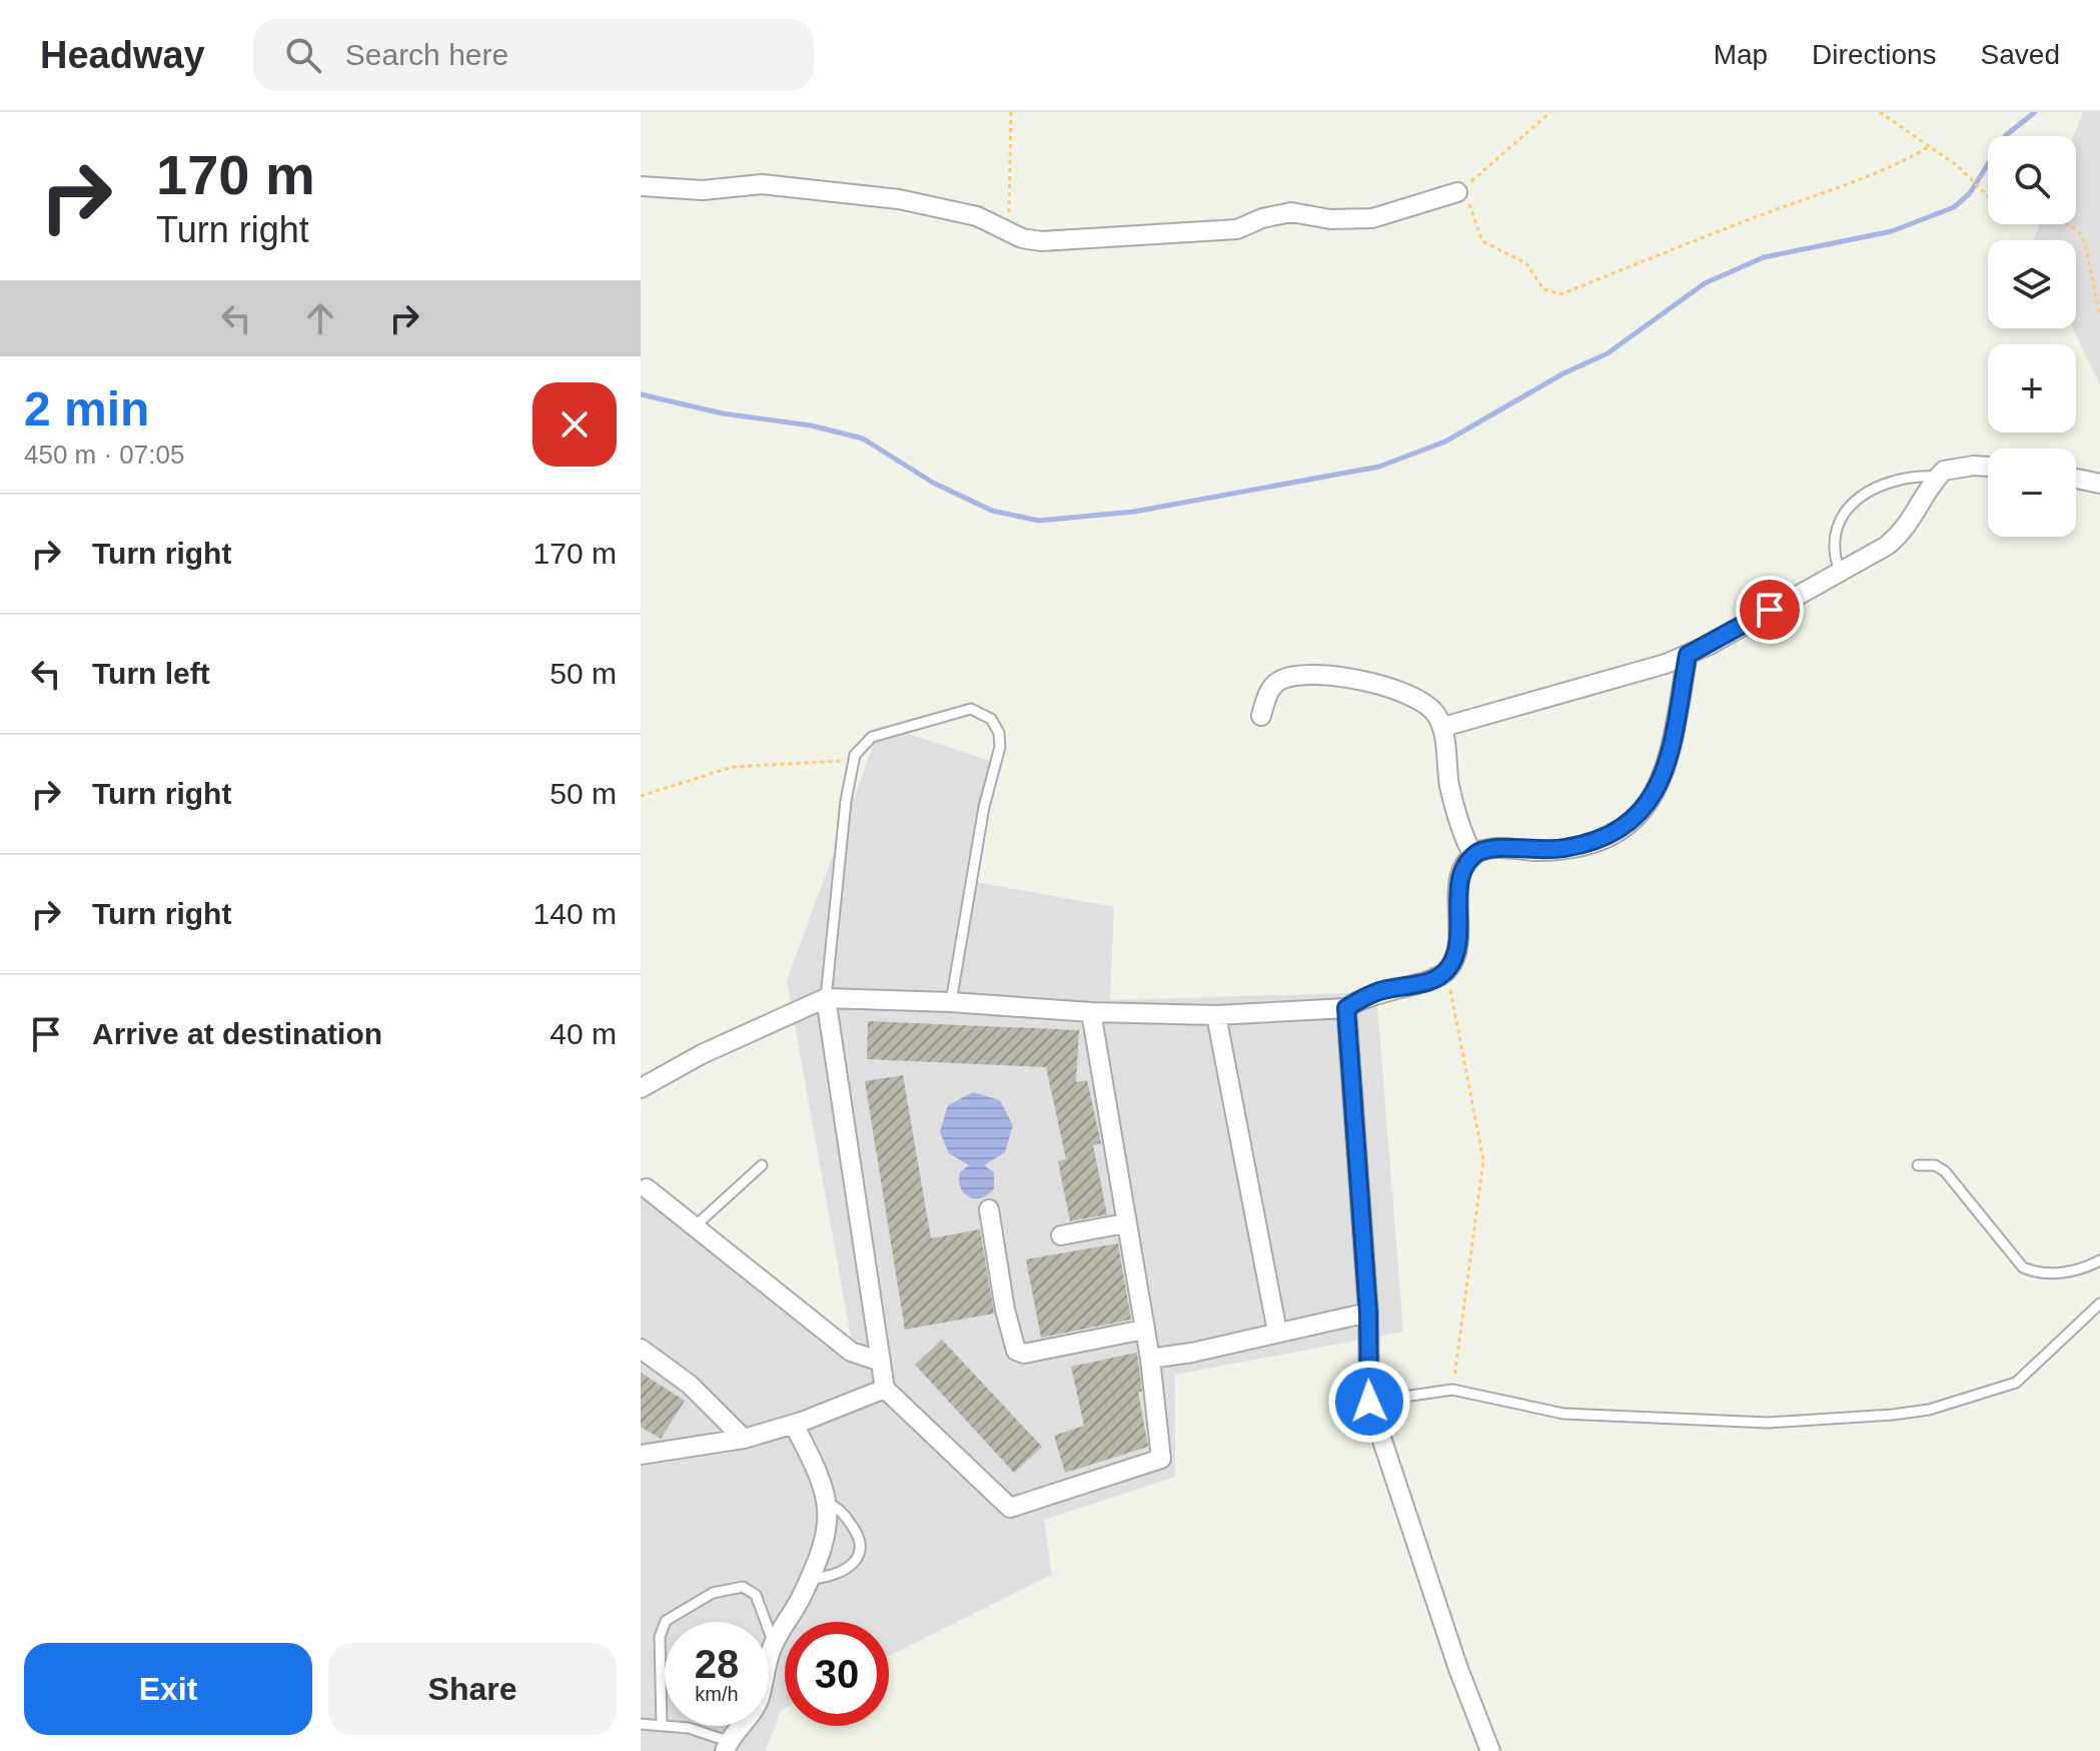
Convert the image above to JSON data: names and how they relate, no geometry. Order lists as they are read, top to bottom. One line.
{"page":{"header":"Headway","search":"Search here","nav":["Map","Directions","Saved"],"turn":["170 m","Turn right"],"map_buttons":["+","−"],"heading":["2 min","450 m · 07:05"],"list":[{"name":"Turn right","value":"170 m"},{"name":"Turn left","value":"50 m"},{"name":"Turn right","value":"50 m"},{"name":"Turn right","value":"140 m"},{"name":"Arrive at destination","value":"40 m"}],"speed":"28 km/h","limit":"30","buttons":["Exit","Share"]}}
